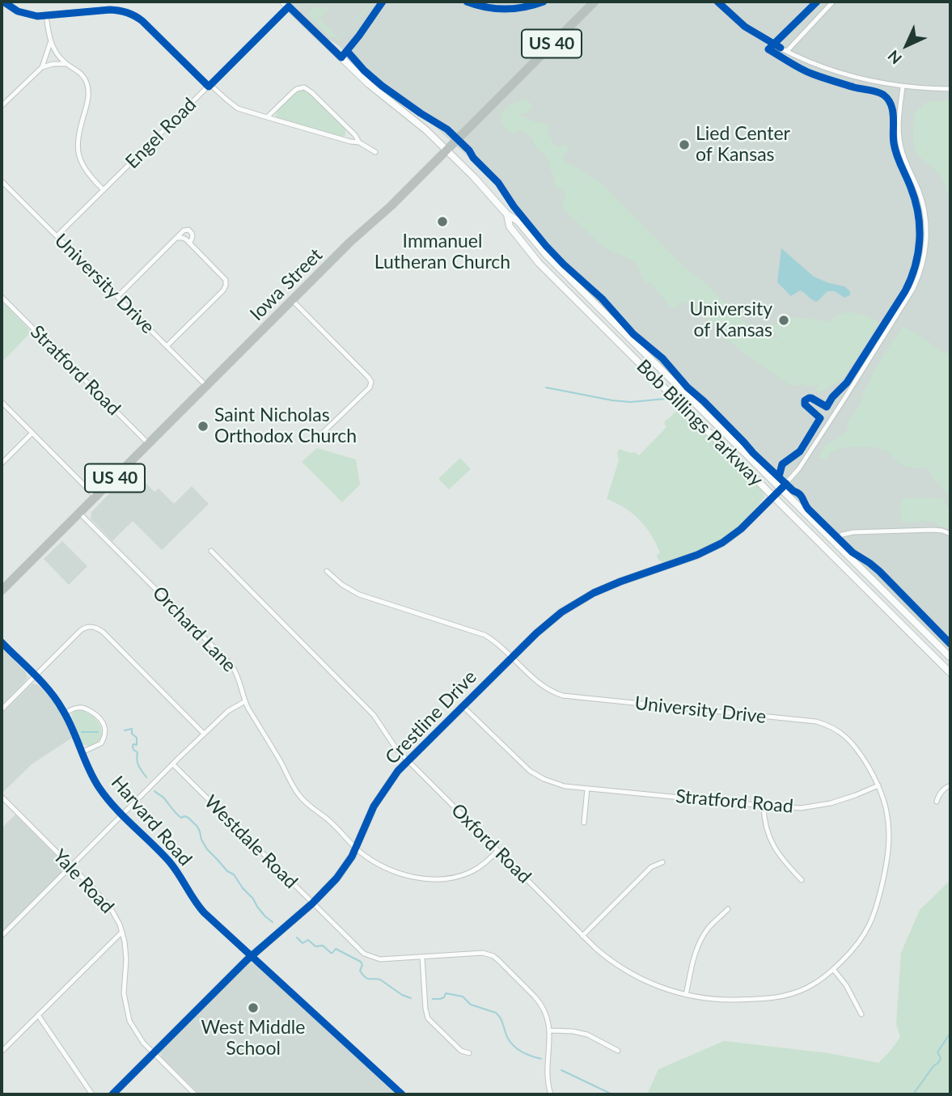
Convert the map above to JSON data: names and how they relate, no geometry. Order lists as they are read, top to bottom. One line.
{"streets":{"highway":["US 40","Iowa Street"],"main road":["Bob Billings Parkway","Crestline Drive"],"street":["Engel Road","University Drive","Stratford Road","Orchard Lane","Harvard Road","Westdale Road","Oxford Road","Yale Road"]},"crossings":[["Engel Road","University Drive"],["Engel Road","Bob Billings Parkway"],["University Drive","Iowa Street"],["University Drive","Stratford Road"],["University Drive","Crestline Drive"],["University Drive","Oxford Road"],["Iowa Street","Stratford Road"],["Iowa Street","Bob Billings Parkway"],["Iowa Street","Orchard Lane"],["Stratford Road","Crestline Drive"],["Bob Billings Parkway","Crestline Drive"],["Orchard Lane","Crestline Drive"],["Orchard Lane","Oxford Road"],["Crestline Drive","Harvard Road"],["Crestline Drive","Westdale Road"],["Crestline Drive","Oxford Road"],["Crestline Drive","Yale Road"]],"places":["Lied Center of Kansas","Immanuel Lutheran Church","University of Kansas","Saint Nicholas Orthodox Church","West Middle School"],"north":"bottom left"}
